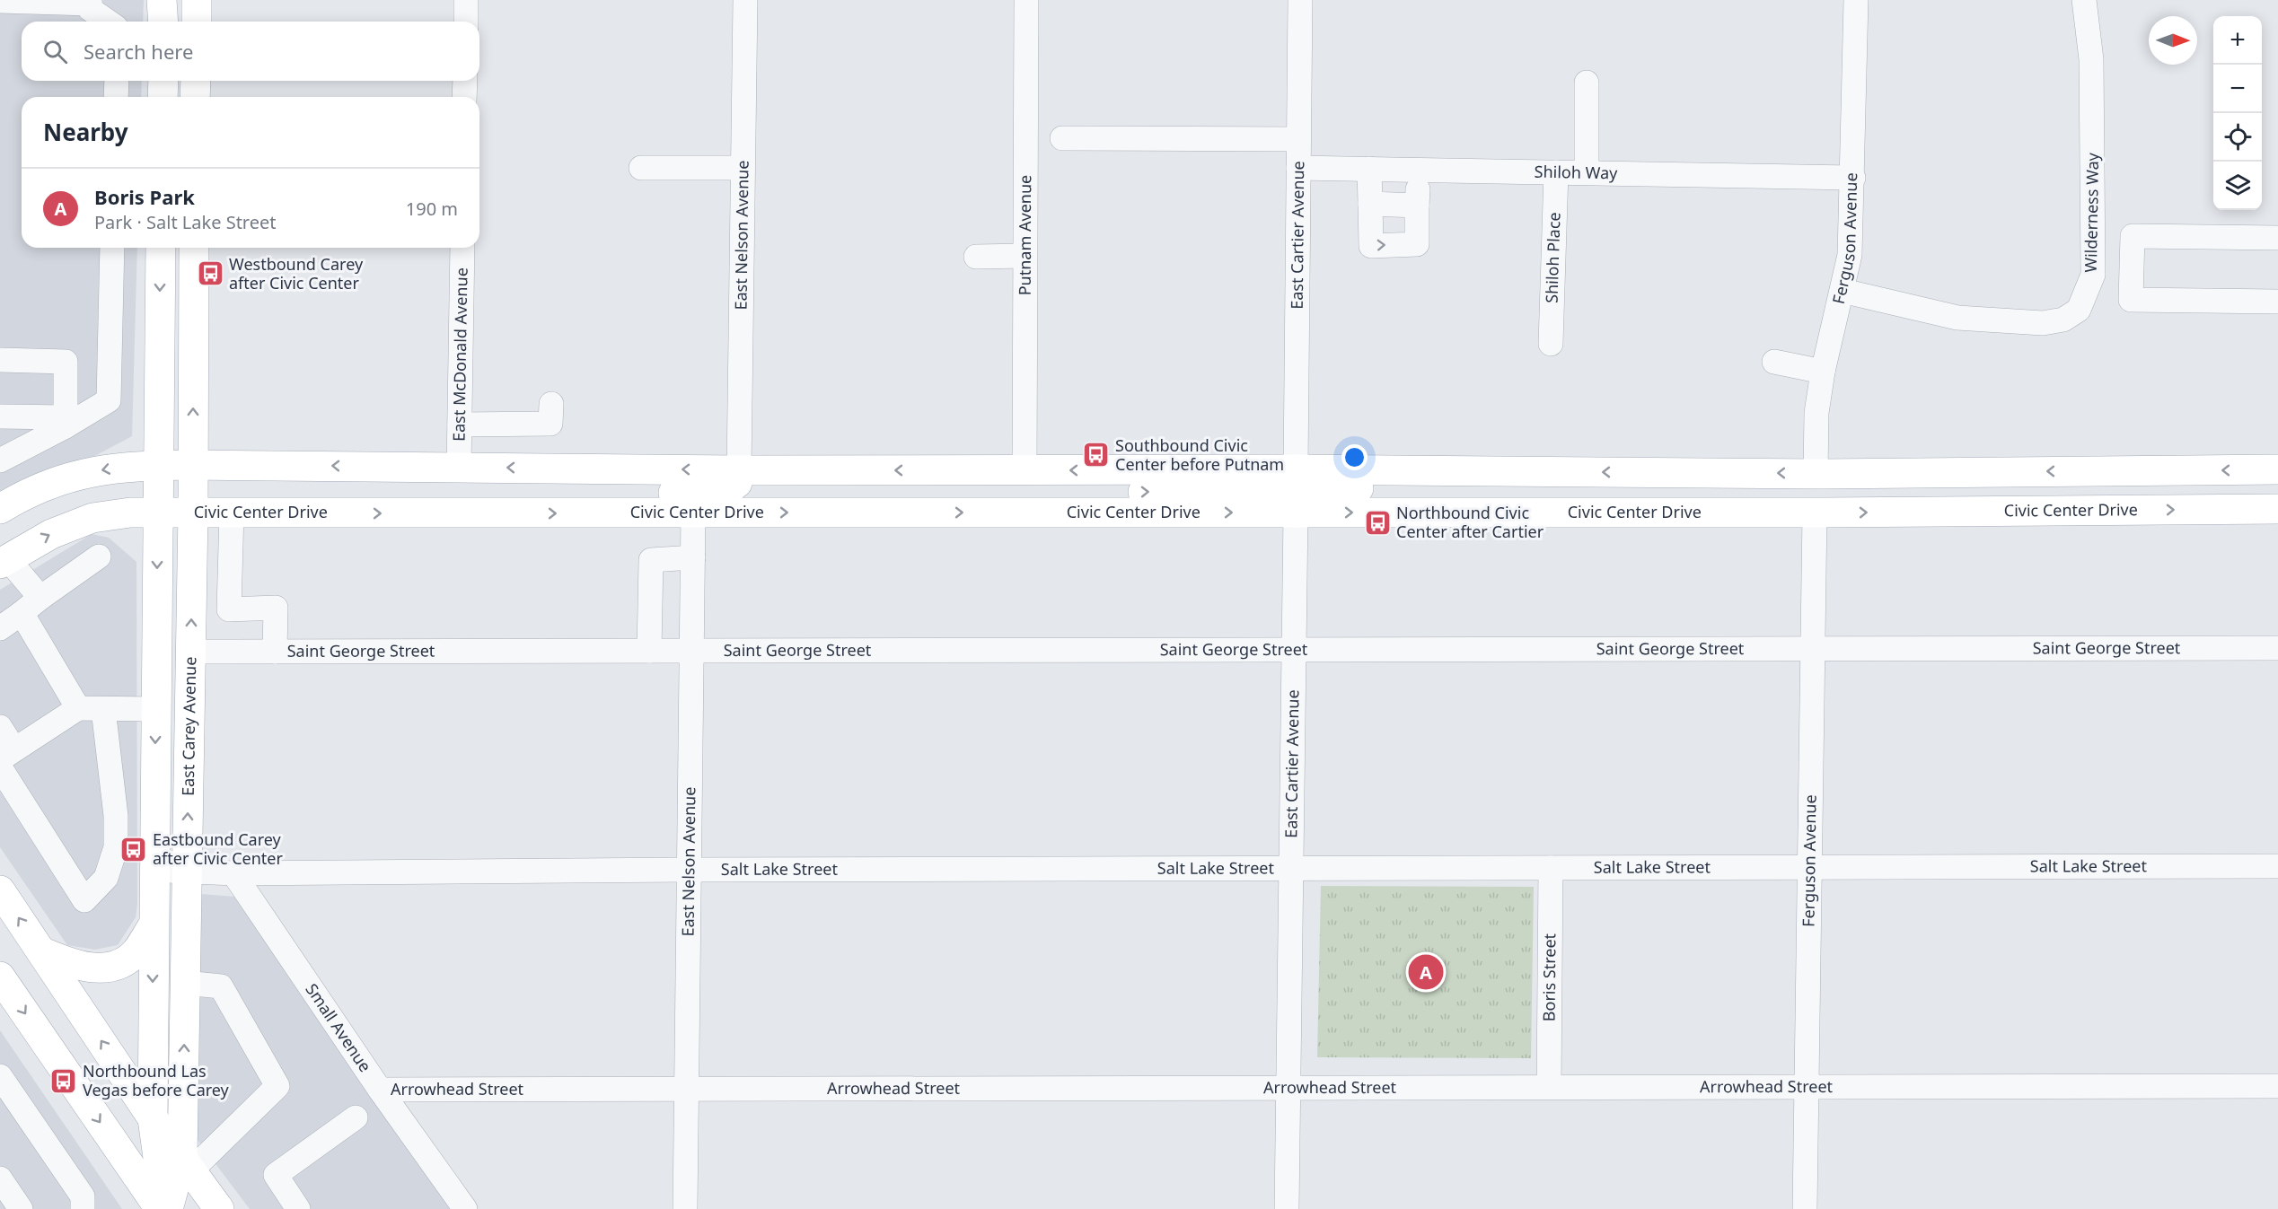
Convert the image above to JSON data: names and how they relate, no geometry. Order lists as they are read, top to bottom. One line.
{"streets":{"main road":["Civic Center Drive","East Carey Avenue"],"street":["Shiloh Way","Wilderness Way","East Cartier Avenue","East Nelson Avenue","Putnam Avenue","Ferguson Avenue","Shiloh Place","East McDonald Avenue","Saint George Street","Salt Lake Street","Boris Street","Small Avenue","Arrowhead Street"]},"crossings":[["Shiloh Way","East Cartier Avenue"],["Shiloh Way","Ferguson Avenue"],["Shiloh Way","Shiloh Place"],["Wilderness Way","Ferguson Avenue"],["East Cartier Avenue","Civic Center Drive"],["East Cartier Avenue","Saint George Street"],["East Cartier Avenue","Salt Lake Street"],["East Cartier Avenue","Arrowhead Street"],["East Nelson Avenue","Civic Center Drive"],["East Nelson Avenue","Saint George Street"],["East Nelson Avenue","Salt Lake Street"],["East Nelson Avenue","Arrowhead Street"],["Ferguson Avenue","Civic Center Drive"],["Ferguson Avenue","Saint George Street"],["Ferguson Avenue","Salt Lake Street"],["Ferguson Avenue","Arrowhead Street"],["Civic Center Drive","East Carey Avenue"],["Saint George Street","East Carey Avenue"],["East Carey Avenue","Salt Lake Street"],["Salt Lake Street","Boris Street"],["Salt Lake Street","Small Avenue"],["Boris Street","Arrowhead Street"],["Small Avenue","Arrowhead Street"]],"places":{"bus stop":["Westbound Carey after Civic Center","Southbound Civic Center before Putnam","Northbound Civic Center after Cartier","Eastbound Carey after Civic Center","Northbound Las Vegas before Carey"]},"north":"right","page":{"map_buttons":["+","−"],"search":"Search here","heading":"Nearby","list":[{"mark":"A","name":"Boris Park","note":"Park · Salt Lake Street","value":"190 m"}],"pins":"A"}}
